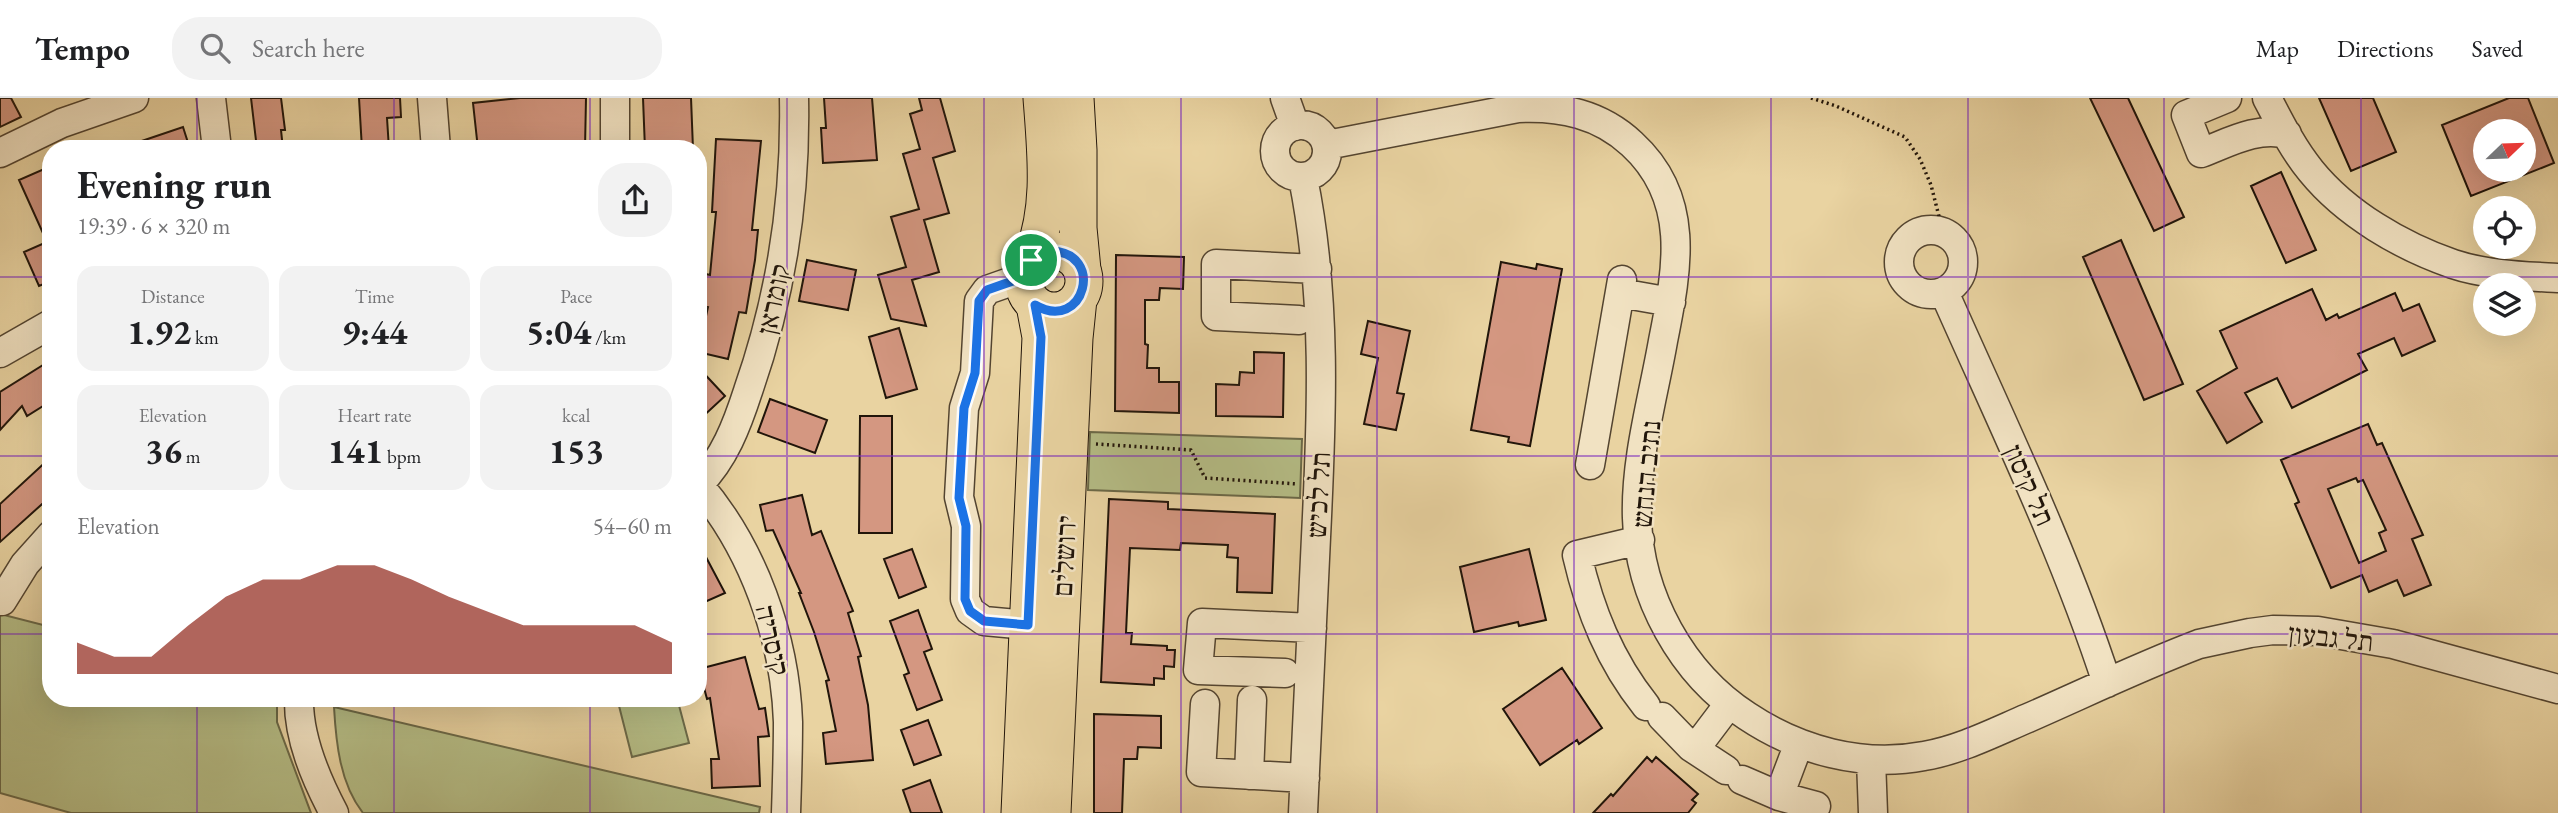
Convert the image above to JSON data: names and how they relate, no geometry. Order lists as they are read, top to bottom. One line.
{"streets":{"main road":["ירושלים"],"street":["קומראן","נתיב הנחש","תל קיסון","תל לכיש","תל גבעון","קיסריה"]},"crossings":[["נתיב הנחש","תל קיסון"],["נתיב הנחש","תל לכיש"],["נתיב הנחש","תל גבעון"],["תל קיסון","תל גבעון"]],"north":"top right","page":{"header":"Tempo","search":"Search here","nav":["Map","Directions","Saved"],"heading":["Evening run","19:39 · 6 × 320 m"],"stats":[["Distance","1.92 km"],["Time","9:44"],["Pace","5:04 /km"],["Elevation","36 m"],["Heart rate","141 bpm"],["kcal","153"]],"chart":["Elevation","54–60 m"]}}
